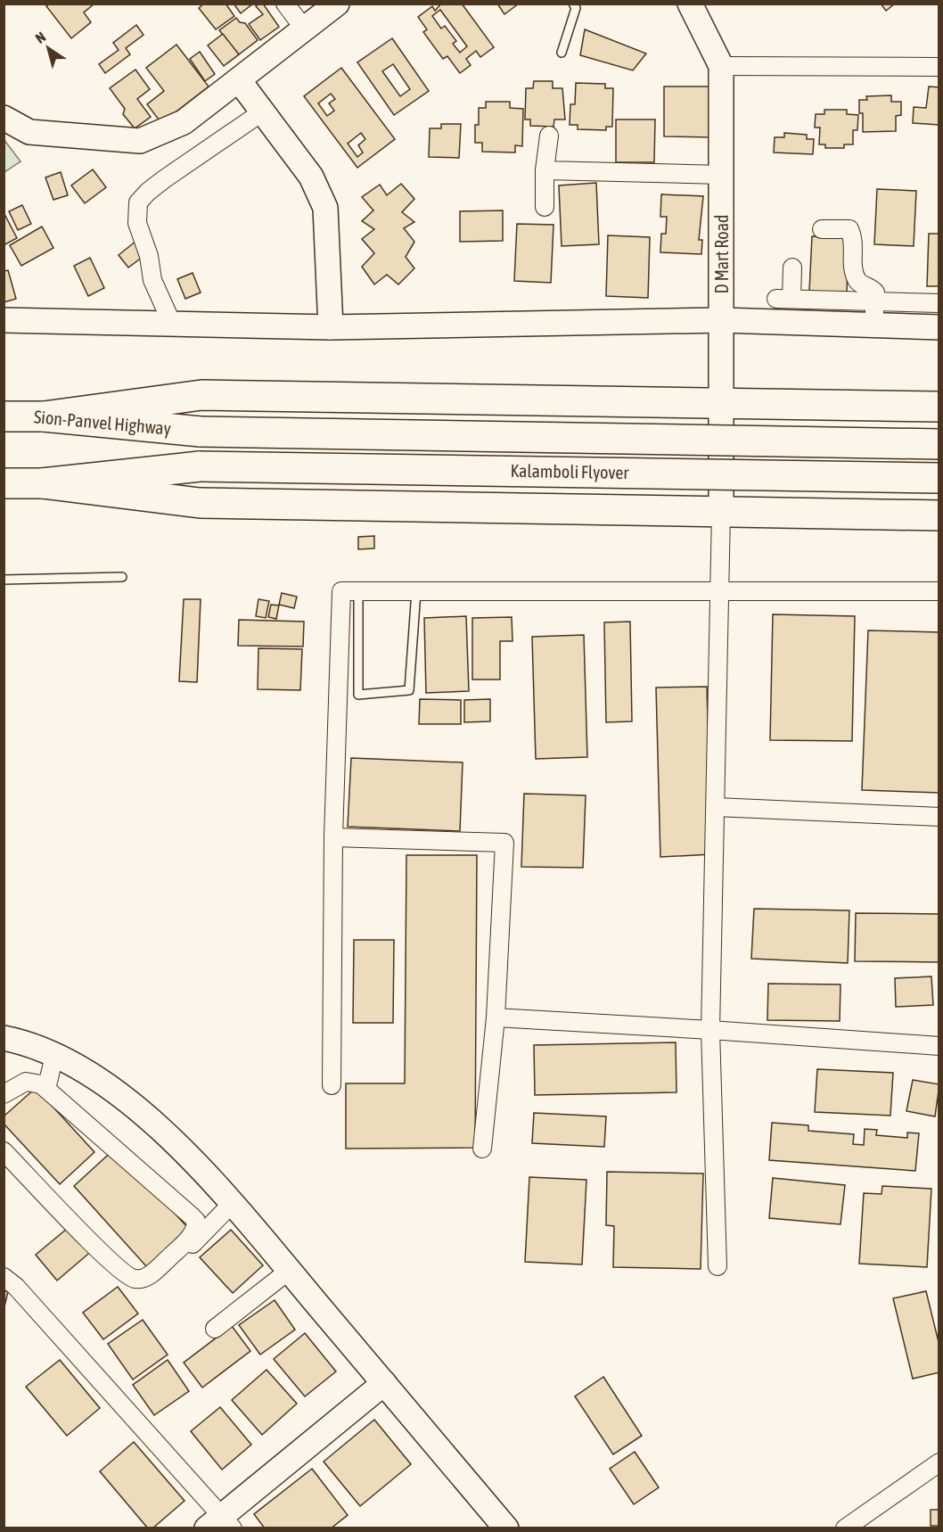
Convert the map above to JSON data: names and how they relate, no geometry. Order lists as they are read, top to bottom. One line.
{"streets":{"highway":["Sion-Panvel Highway","Kalamboli Flyover"],"street":["D Mart Road"]},"crossings":[["Sion-Panvel Highway","Kalamboli Flyover"]],"north":"top left"}
